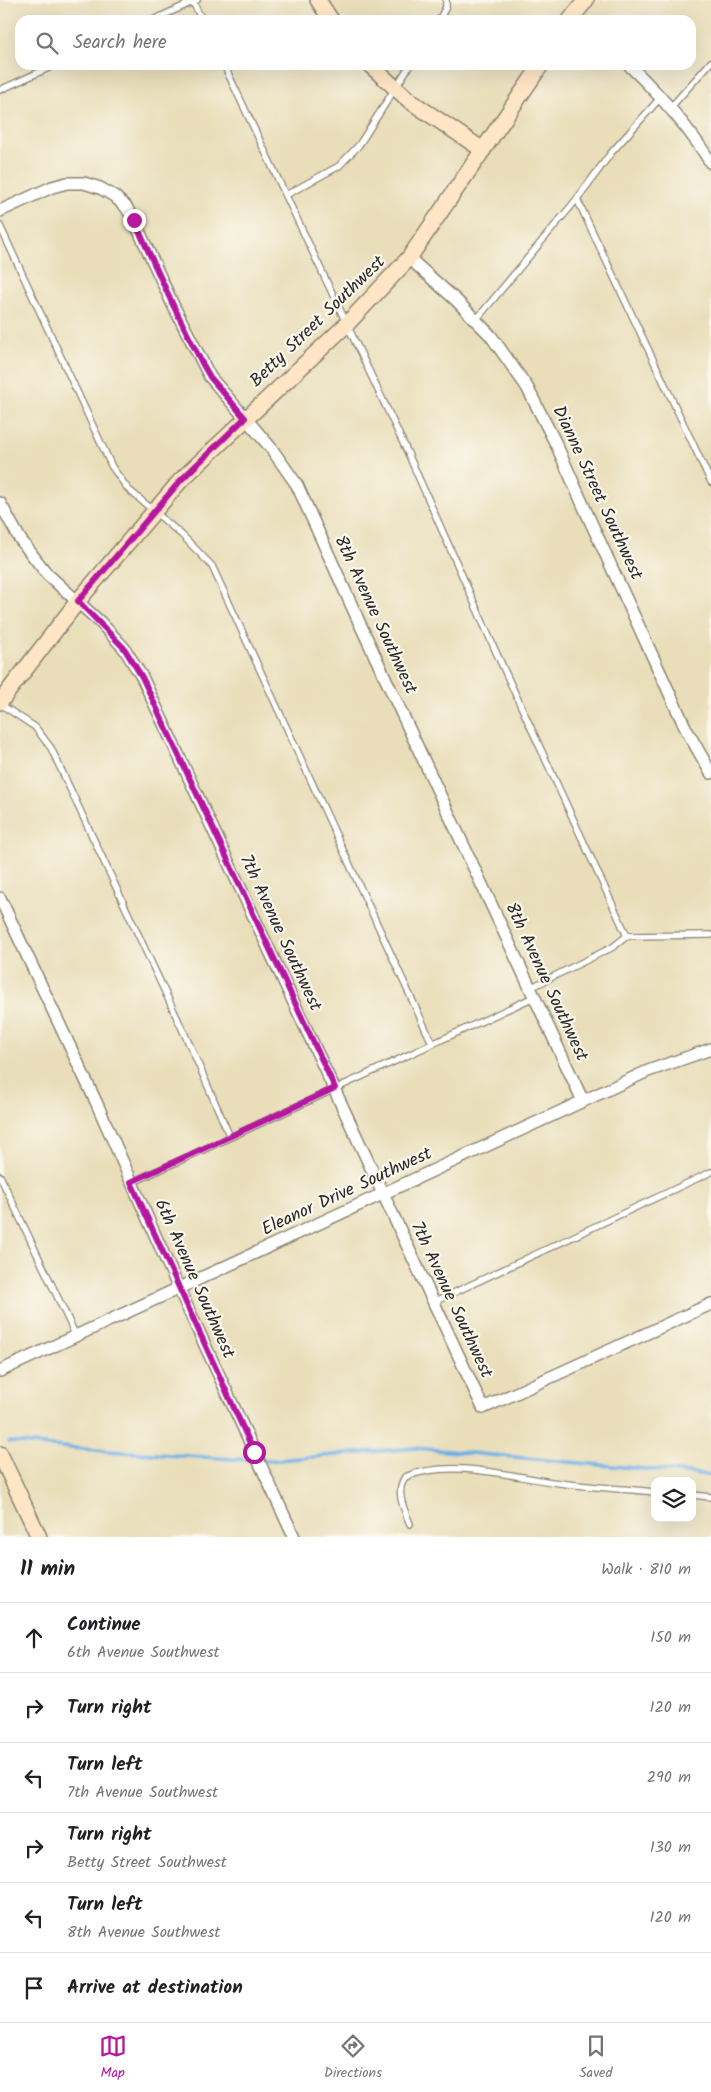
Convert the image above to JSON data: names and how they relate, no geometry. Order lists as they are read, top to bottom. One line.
{"streets":{"street":["Betty Street Southwest","Dianne Street Southwest","8th Avenue Southwest","7th Avenue Southwest","Eleanor Drive Southwest","6th Avenue Southwest"]},"crossings":[["Betty Street Southwest","Dianne Street Southwest"],["Betty Street Southwest","8th Avenue Southwest"],["Betty Street Southwest","7th Avenue Southwest"],["8th Avenue Southwest","Eleanor Drive Southwest"],["7th Avenue Southwest","Eleanor Drive Southwest"],["Eleanor Drive Southwest","6th Avenue Southwest"]],"page":{"search":"Search here","heading":["11 min","Walk · 810 m"],"list":[["Continue","6th Avenue Southwest","150 m"],["Turn right","120 m"],["Turn left","7th Avenue Southwest","290 m"],["Turn right","Betty Street Southwest","130 m"],["Turn left","8th Avenue Southwest","120 m"],"Arrive at destination"],"nav":["Map","Directions","Saved"]}}
